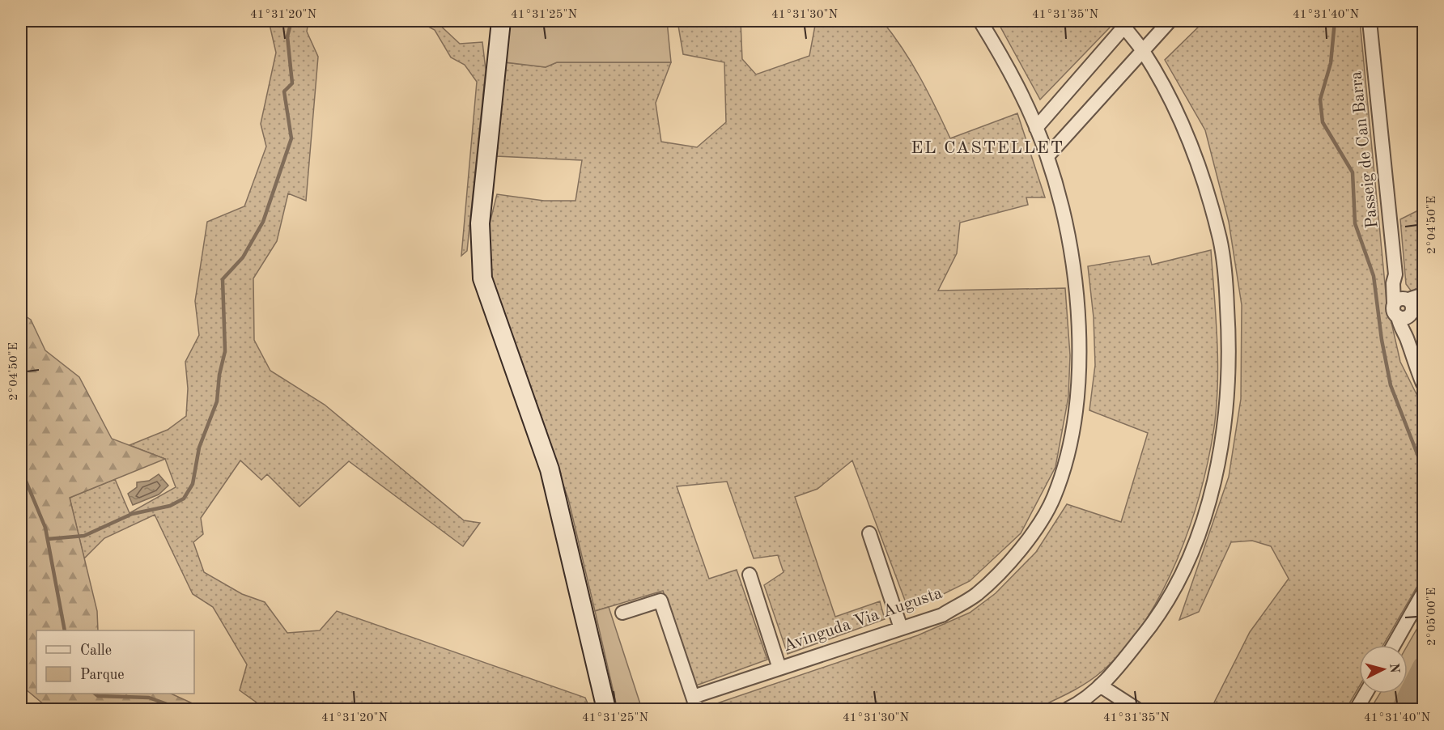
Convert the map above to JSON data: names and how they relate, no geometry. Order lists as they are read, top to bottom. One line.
{"streets":{"street":["Passeig de Can Barra","Avinguda Via Augusta"]},"districts":["EL CASTELLET"],"legend":["Calle","Parque"],"north":"right","coordinates":["41°31'20\"N","41°31'25\"N","41°31'30\"N","41°31'35\"N","41°31'40\"N","2°04'50\"E","2°05'00\"E"]}
